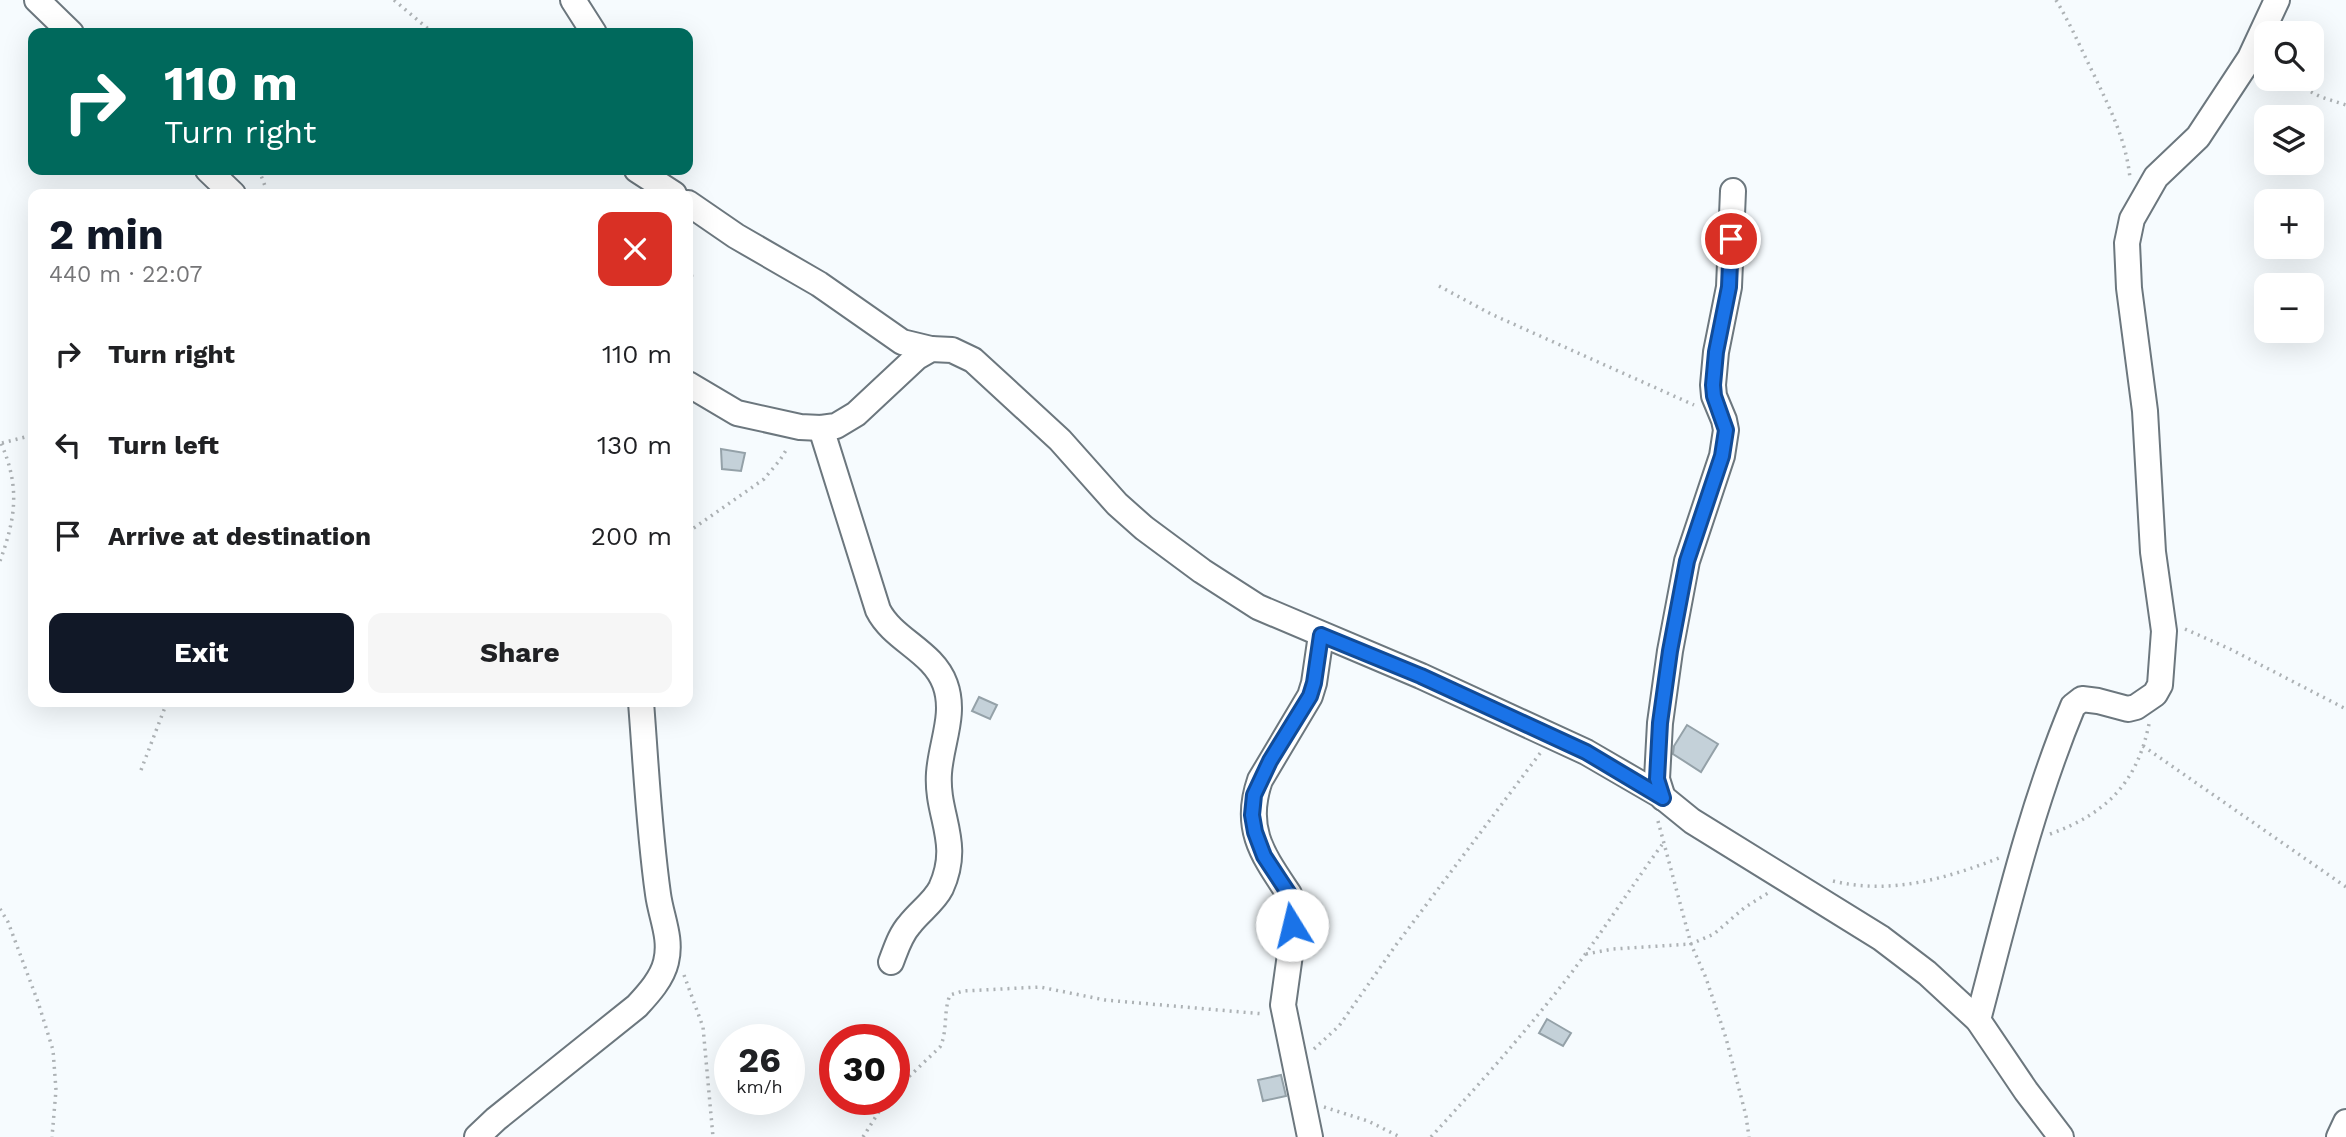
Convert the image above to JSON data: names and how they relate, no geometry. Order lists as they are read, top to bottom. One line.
{"page":{"map_buttons":["+","−"],"turn":["110 m","Turn right"],"heading":["2 min","440 m · 22:07"],"list":[{"name":"Turn right","value":"110 m"},{"name":"Turn left","value":"130 m"},{"name":"Arrive at destination","value":"200 m"}],"buttons":["Exit","Share"],"speed":"26 km/h","limit":"30"}}
